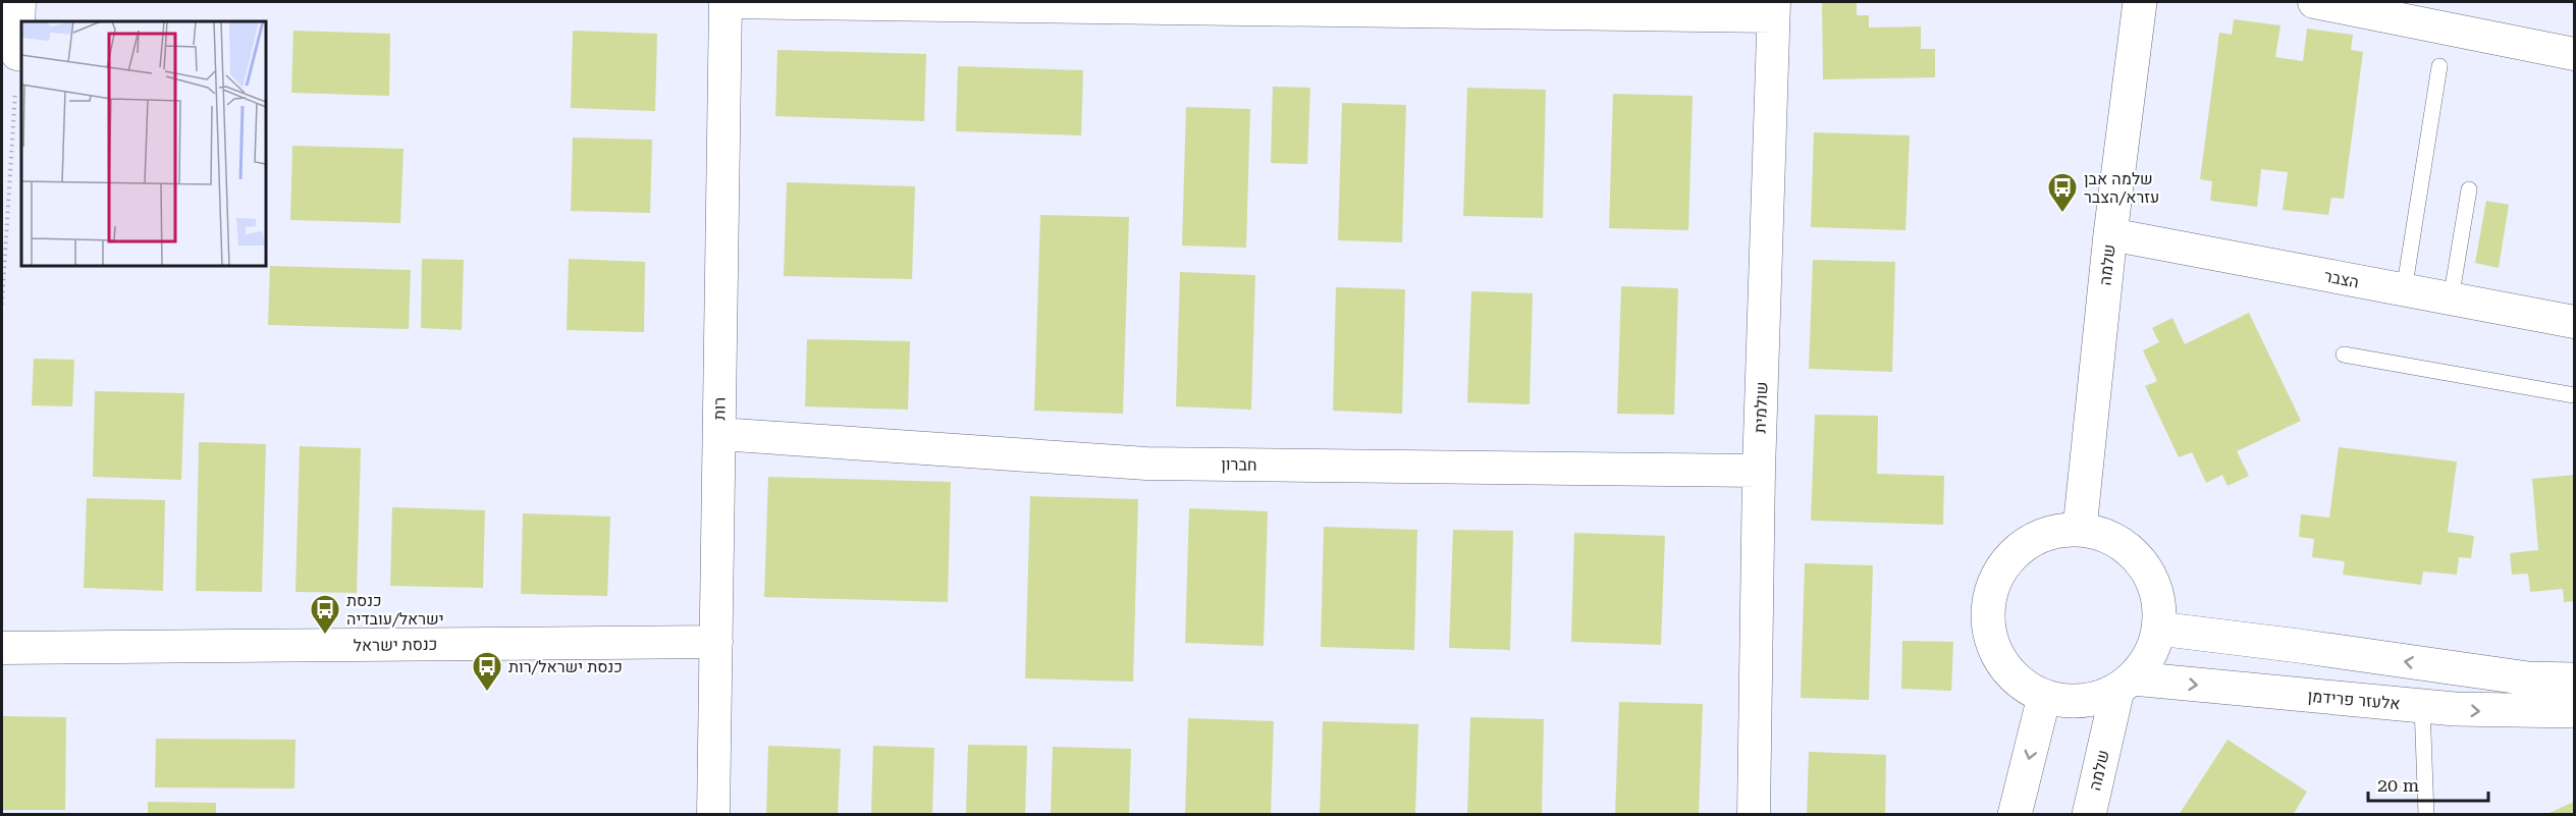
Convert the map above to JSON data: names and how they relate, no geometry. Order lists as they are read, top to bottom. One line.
{"streets":{"street":["שלמה","הצבר","שולמית","רות","חברון","כנסת ישראל","אלעזר פרידמן"]},"crossings":[["שלמה","הצבר"],["שלמה","אלעזר פרידמן"],["שולמית","חברון"],["רות","חברון"],["רות","כנסת ישראל"]],"places":{"bus stop":["שלמה אבן עזרא/הצבר","כנסת ישראל/עובדיה","כנסת ישראל/רות"]},"scale_bar":"20 m"}
